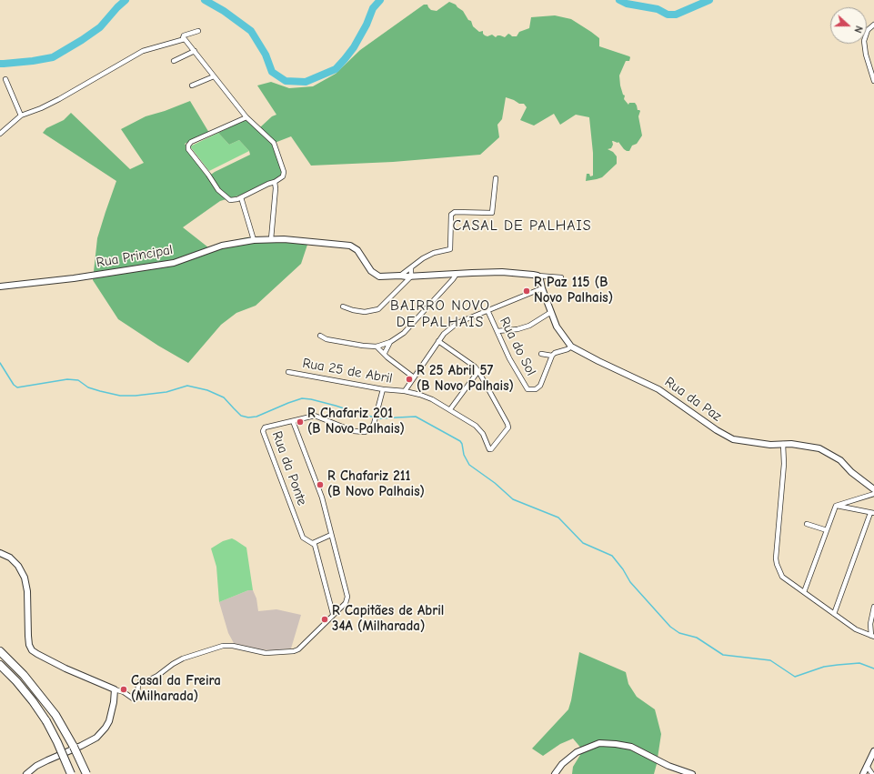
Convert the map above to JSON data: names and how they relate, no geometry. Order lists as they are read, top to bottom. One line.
{"streets":{"street":["Rua Principal","Rua do Sol","Rua 25 de Abril","Rua da Paz","Rua da Ponte"]},"crossings":[["Rua Principal","Rua da Paz"],["Rua do Sol","Rua da Paz"],["Rua 25 de Abril","Rua da Ponte"]],"districts":["CASAL DE PALHAIS","BAIRRO NOVO DE PALHAIS"],"places":["R Paz 115 (B Novo Palhais)","R 25 Abril 57 (B Novo Palhais)","R Chafariz 201 (B Novo Palhais)","R Chafariz 211 (B Novo Palhais)","R Capitães de Abril 34A (Milharada)","Casal da Freira (Milharada)"],"north":"right"}
